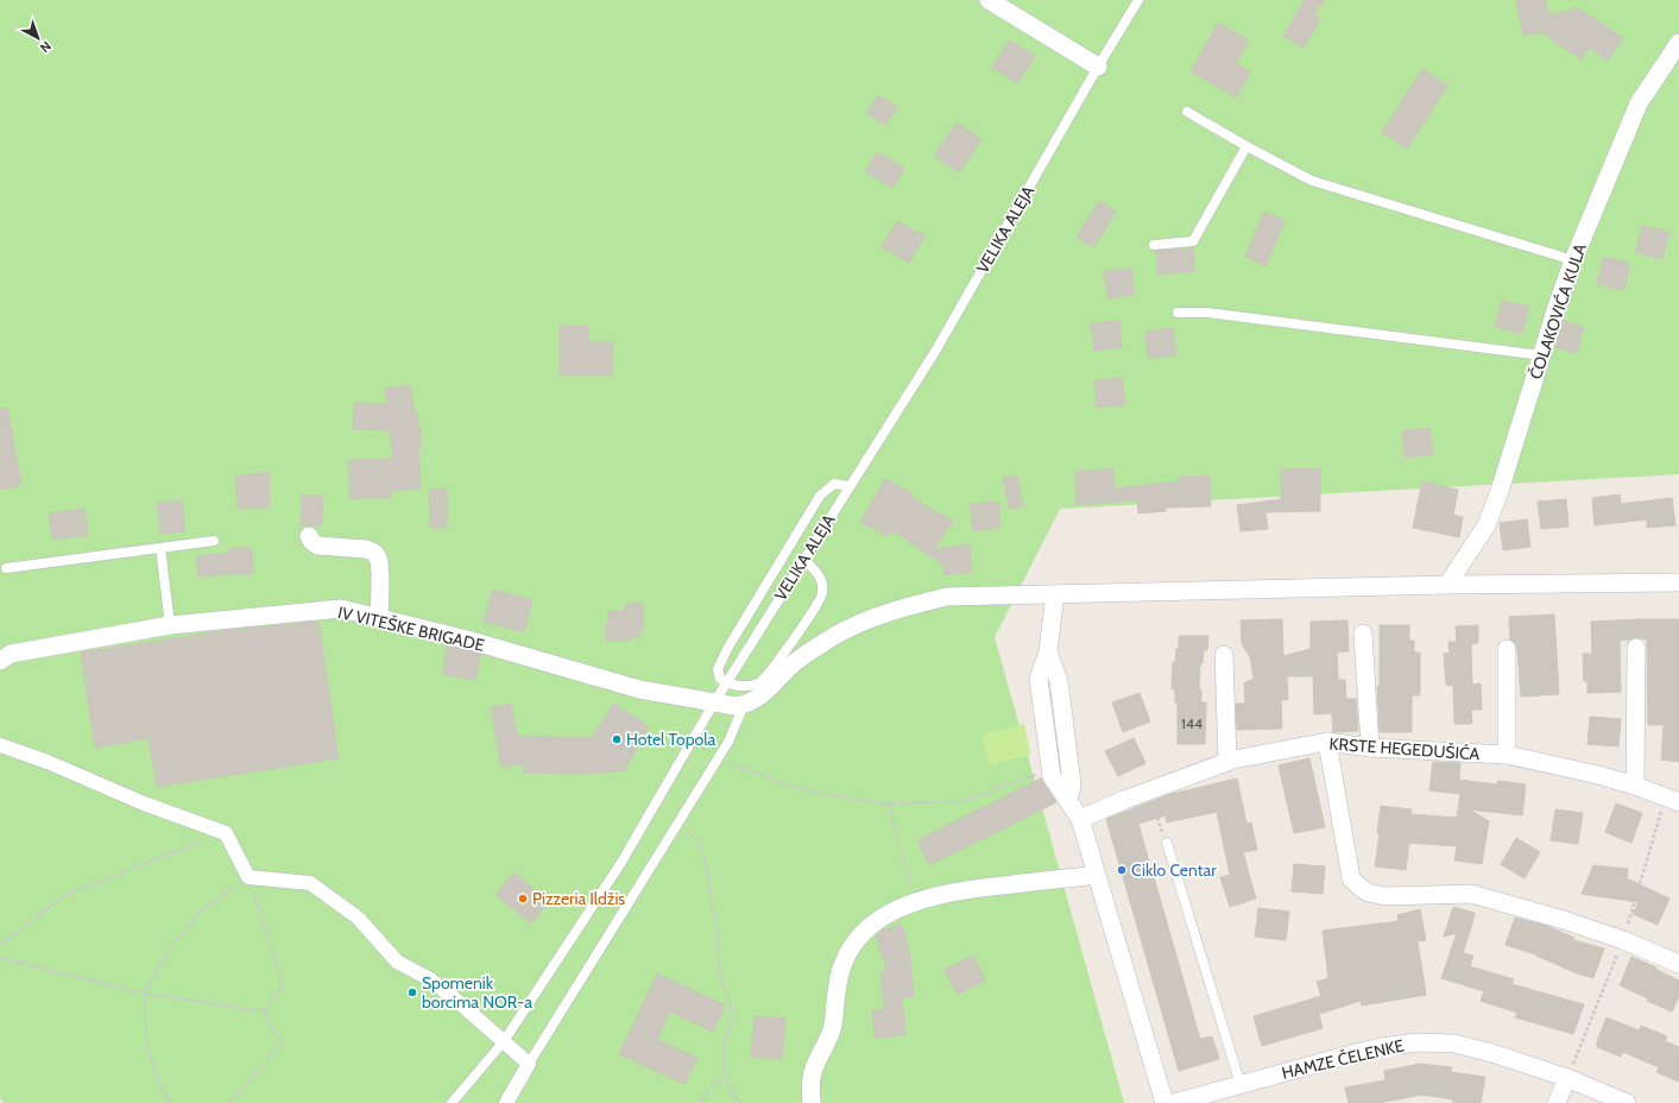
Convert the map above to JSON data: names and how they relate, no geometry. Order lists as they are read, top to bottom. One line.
{"streets":{"street":["ČOLAKOVIĆA KULA","IV VITEŠKE BRIGADE","KRSTE HEGEDUŠIĆA","HAMZE ČELENKE"],"lane":["VELIKA ALEJA"]},"crossings":[["VELIKA ALEJA","IV VITEŠKE BRIGADE"],["ČOLAKOVIĆA KULA","IV VITEŠKE BRIGADE"]],"places":["Hotel Topola","Ciklo Centar","Pizzeria Ildžis","Spomenik borcima NOR-a"],"house_numbers":["144"],"north":"bottom right"}
